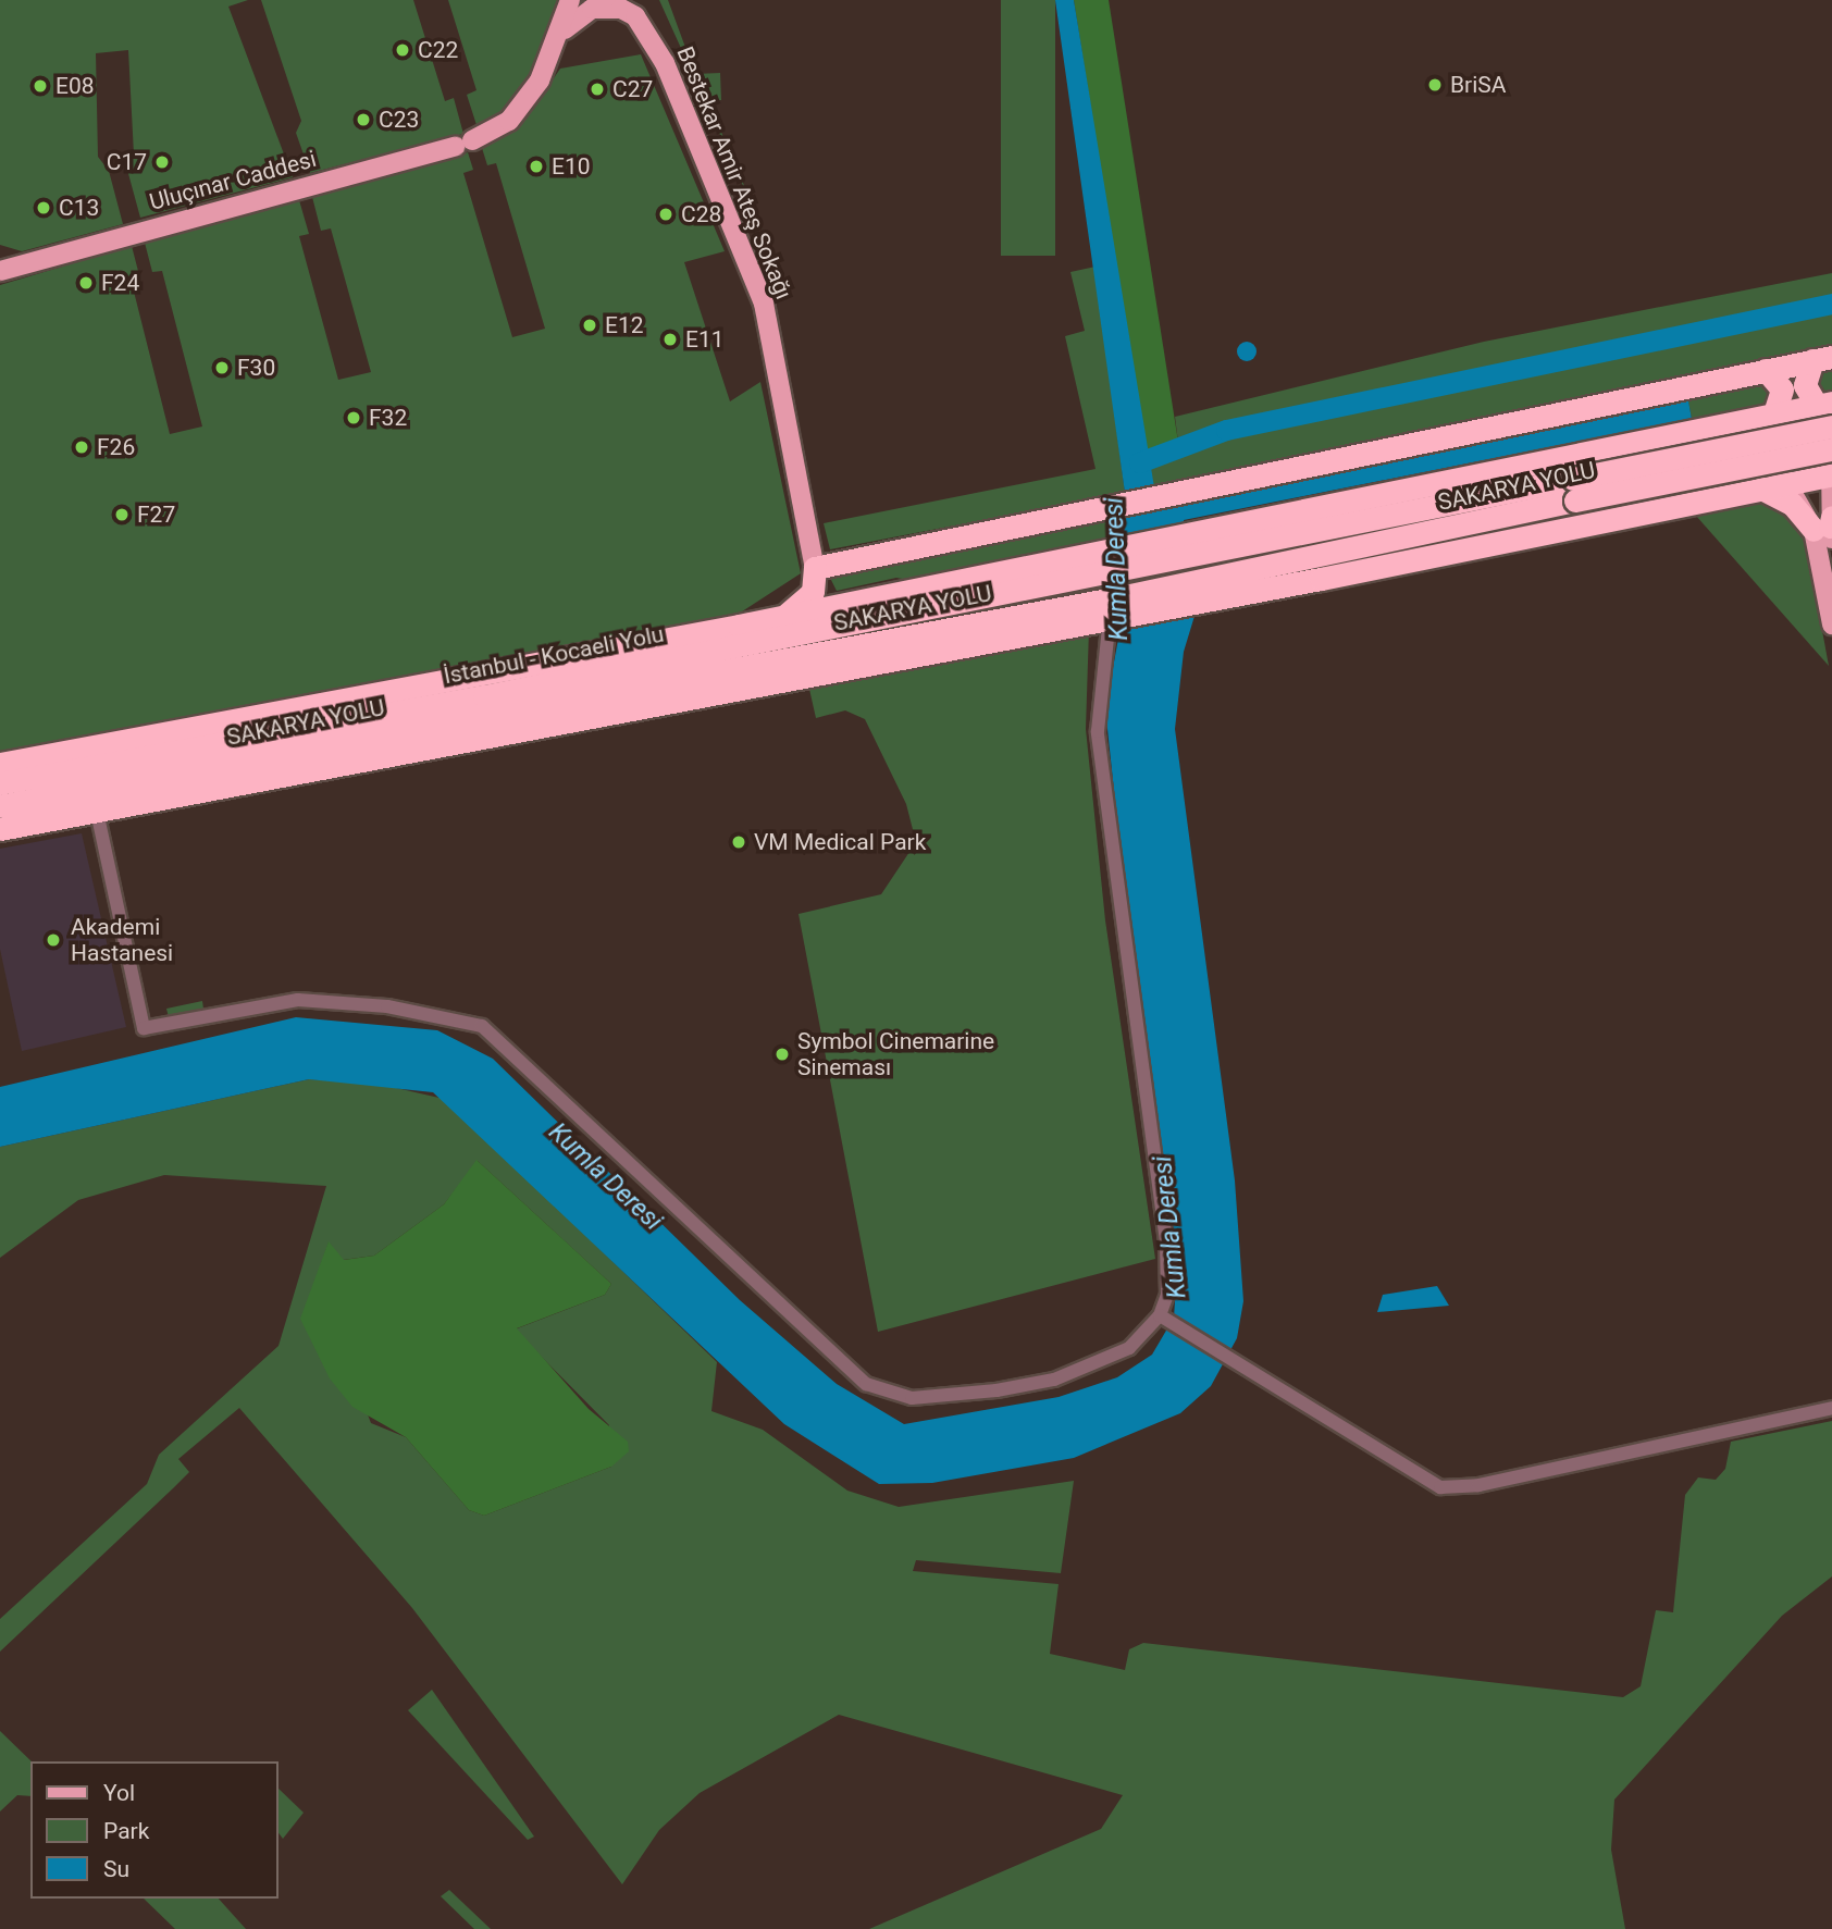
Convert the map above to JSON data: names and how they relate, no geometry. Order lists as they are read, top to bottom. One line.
{"streets":{"highway":["SAKARYA YOLU","İstanbul - Kocaeli Yolu"],"main road":["Bestekar Amir Ateş Sokağı","Uluçınar Caddesi"]},"water":["Kumla Deresi"],"places":["C22","BriSA","E08","C27","C23","C17","E10","C13","C28","F24","E12","E11","F30","F32","F26","F27","VM Medical Park","Akademi Hastanesi","Symbol Cinemarine Sineması"],"legend":["Yol","Park","Su"]}
